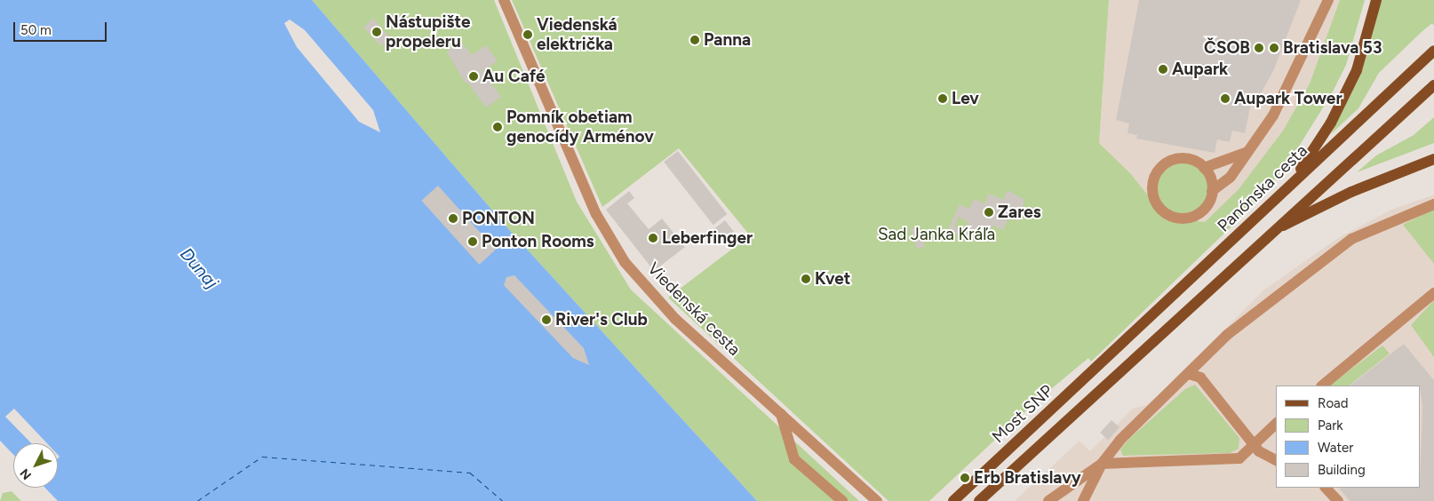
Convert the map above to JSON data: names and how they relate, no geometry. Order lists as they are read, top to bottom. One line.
{"streets":{"main road":["Panónska cesta","Most SNP"],"street":["Viedenská cesta"]},"crossings":[["Panónska cesta","Most SNP"]],"water":["Dunaj"],"parks":["Sad Janka Kráľa"],"places":["Nástupište propeleru","Viedenská električka","Panna","ČSOB","Bratislava 53","Aupark","Au Café","Lev","Aupark Tower","Pomník obetiam genocídy Arménov","Zares","PONTON","Leberfinger","Ponton Rooms","Kvet","River's Club","Erb Bratislavy"],"legend":["Road","Park","Water","Building"],"scale_bar":"50 m","north":"bottom left"}
